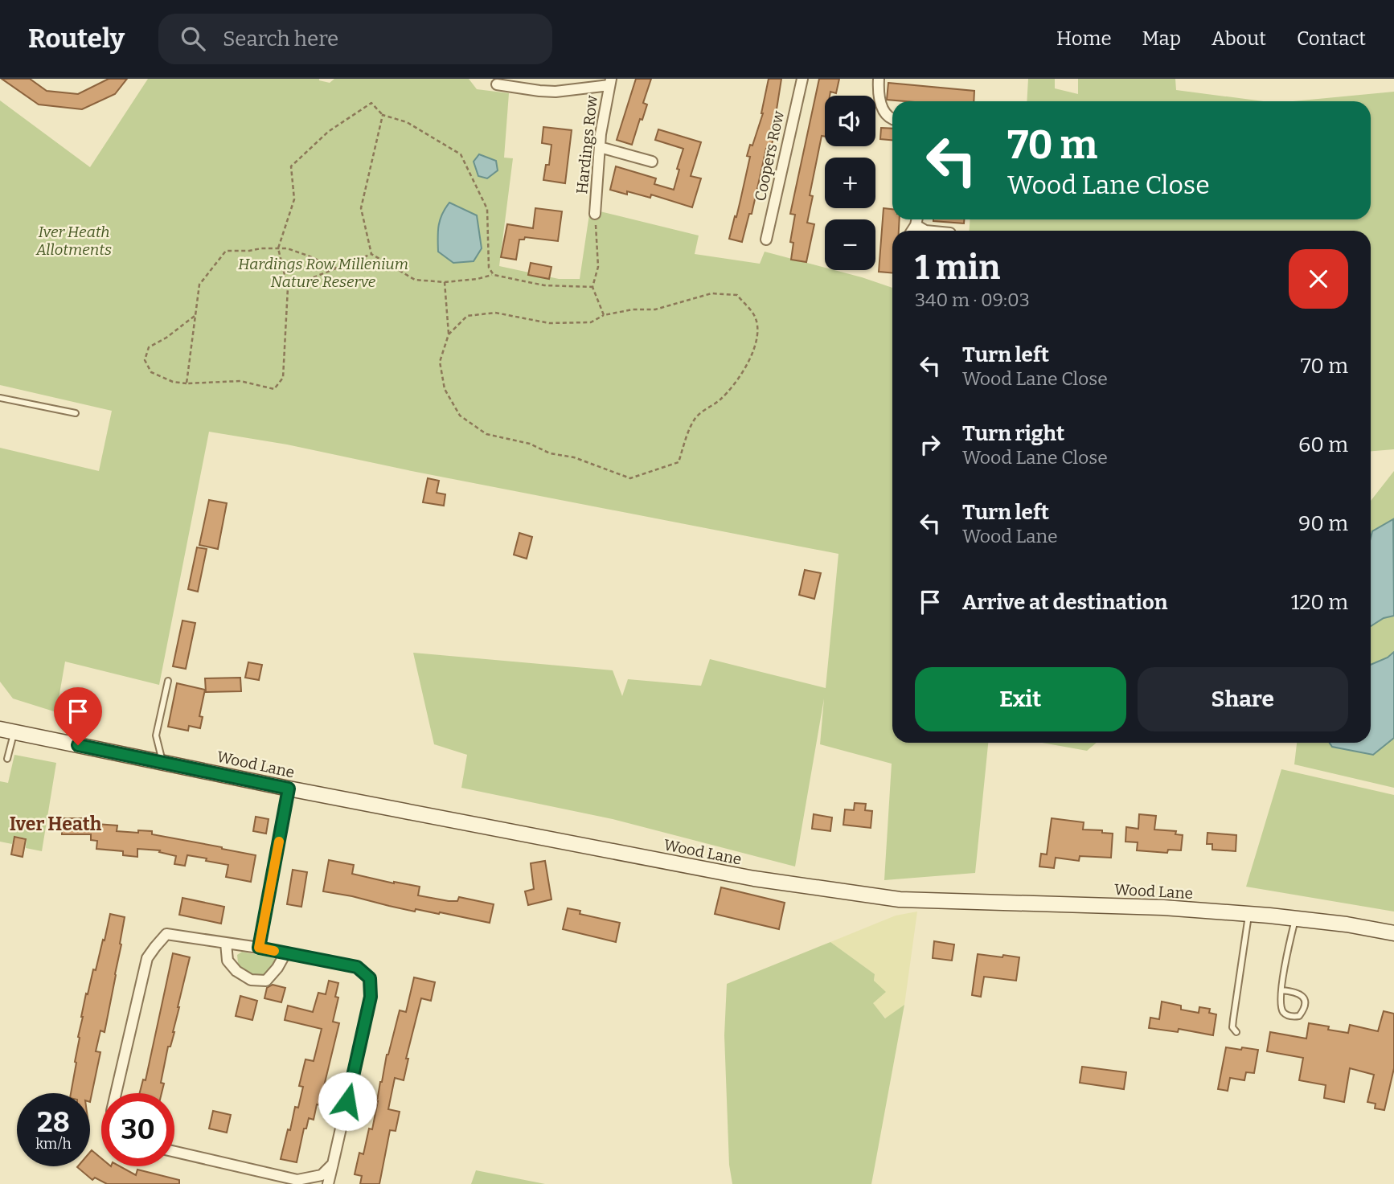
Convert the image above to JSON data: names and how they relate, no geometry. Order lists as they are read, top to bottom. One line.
{"streets":{"street":["Hardings Row","Coopers Row","Wood Lane"]},"districts":["Iver Heath"],"parks":["Iver Heath Allotments","Hardings Row Millenium Nature Reserve"],"page":{"header":"Routely","search":"Search here","nav":["Home","Map","About","Contact"],"map_buttons":["+","−"],"turn":["70 m","Wood Lane Close"],"heading":["1 min","340 m · 09:03"],"list":[{"name":"Turn left","note":"Wood Lane Close","value":"70 m"},{"name":"Turn right","note":"Wood Lane Close","value":"60 m"},{"name":"Turn left","note":"Wood Lane","value":"90 m"},{"name":"Arrive at destination","value":"120 m"}],"buttons":["Exit","Share"],"speed":"28 km/h","limit":"30"}}
